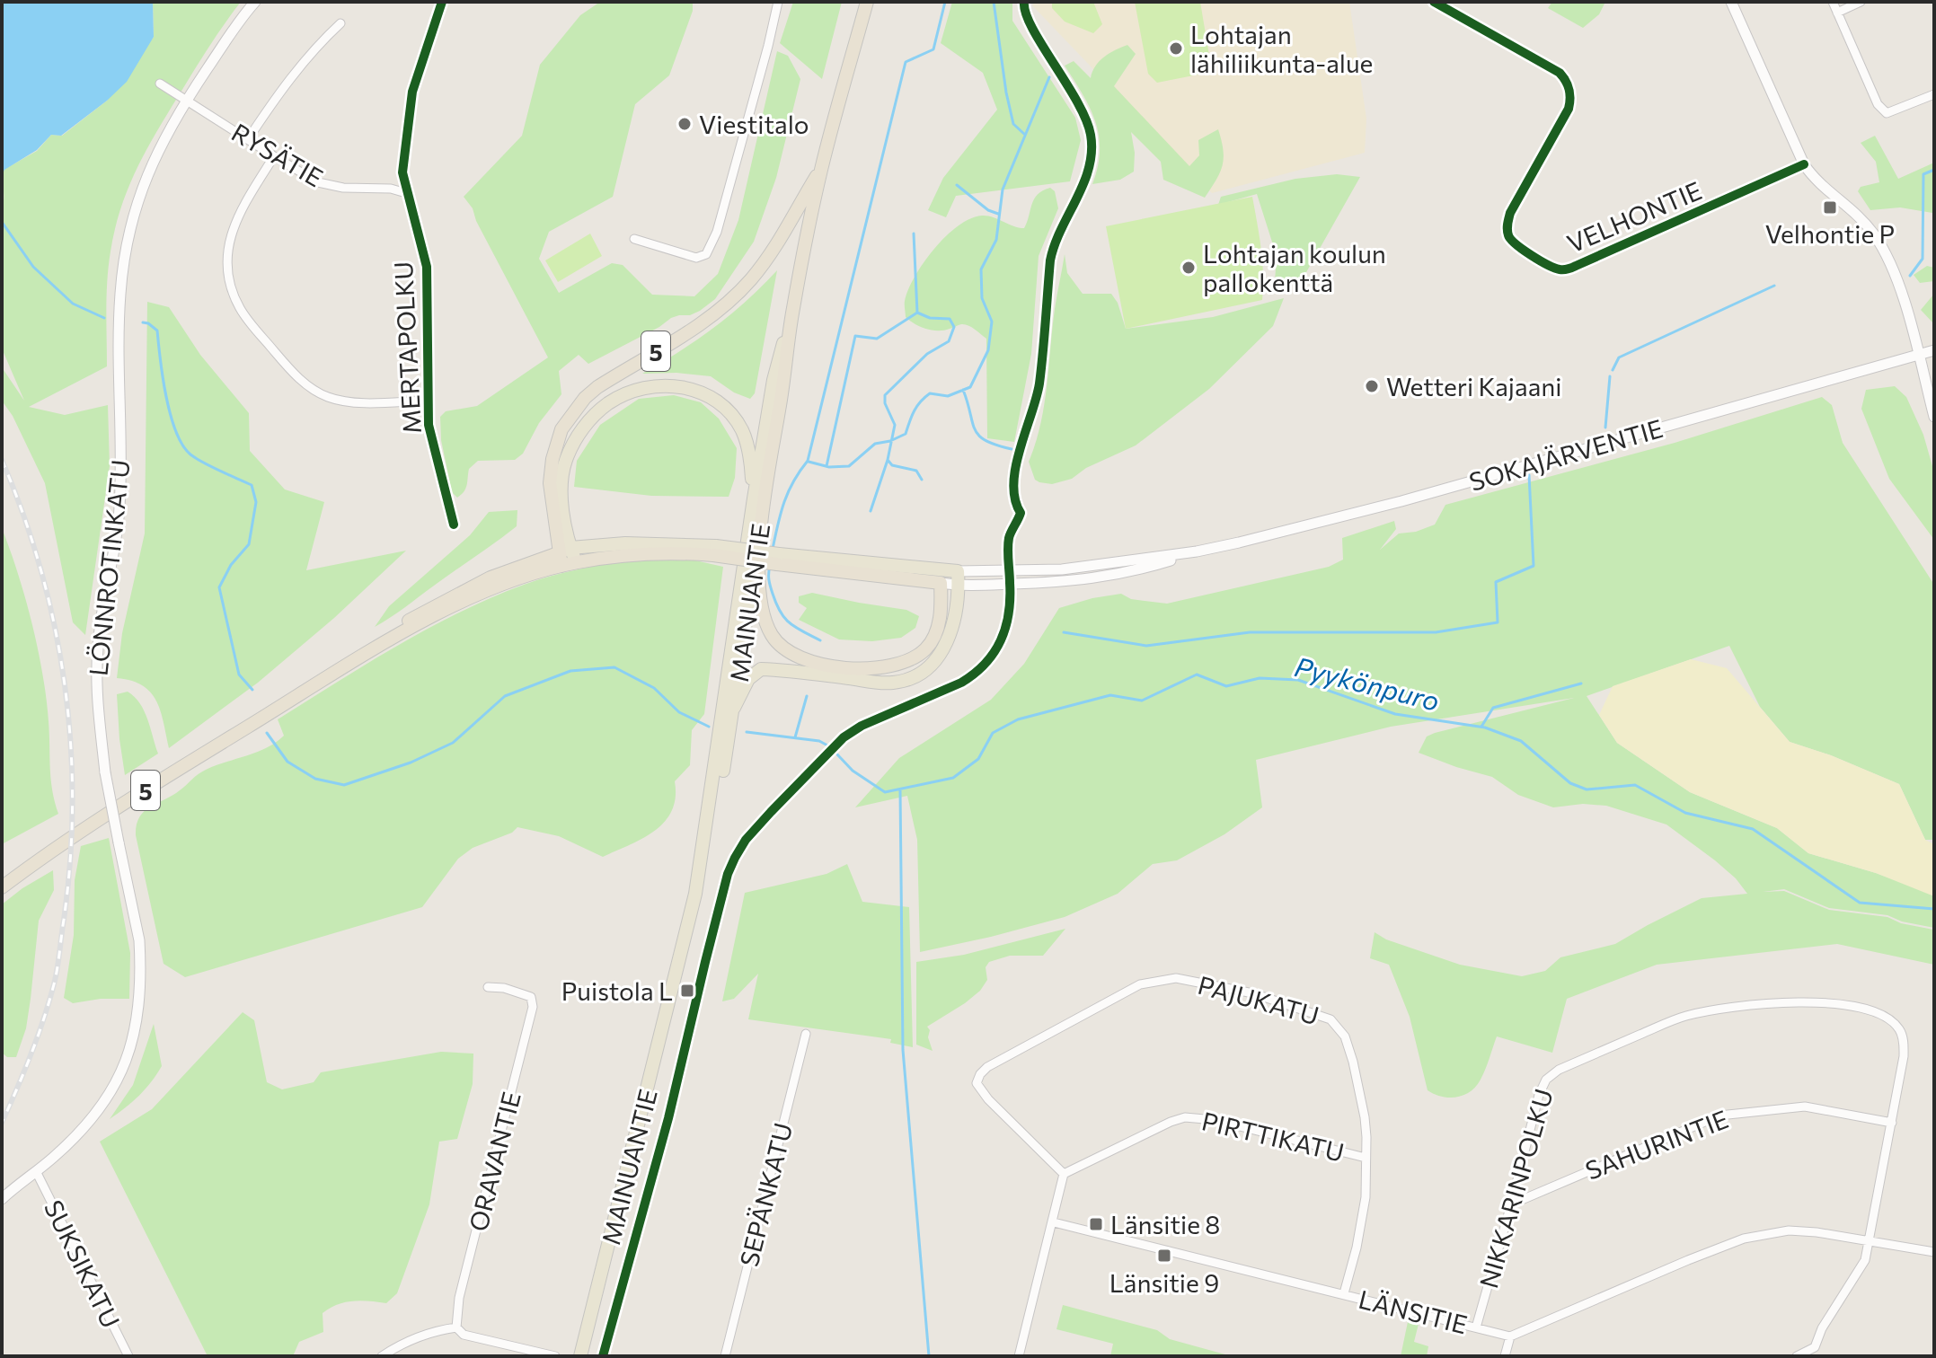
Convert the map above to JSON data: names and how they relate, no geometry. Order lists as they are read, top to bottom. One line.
{"streets":{"highway":["5","SOKAJÄRVENTIE","MAINUANTIE"],"street":["RYSÄTIE","VELHONTIE","LÖNNROTINKATU","PAJUKATU","PIRTTIKATU","SAHURINTIE","ORAVANTIE","NIKKARINPOLKU","SEPÄNKATU","SUKSIKATU","LÄNSITIE"],"cycle path":["MERTAPOLKU"]},"crossings":[["RYSÄTIE","LÖNNROTINKATU"],["5","SOKAJÄRVENTIE"],["5","MAINUANTIE"],["LÖNNROTINKATU","SUKSIKATU"],["PAJUKATU","PIRTTIKATU"],["PAJUKATU","LÄNSITIE"],["SAHURINTIE","NIKKARINPOLKU"],["NIKKARINPOLKU","LÄNSITIE"]],"water":["Pyykönpuro"],"places":{"other":["Lohtajan lähiliikunta-alue","Viestitalo","Lohtajan koulun pallokenttä","Wetteri Kajaani"],"transit":["Velhontie P","Puistola L","Länsitie 8","Länsitie 9"]}}
